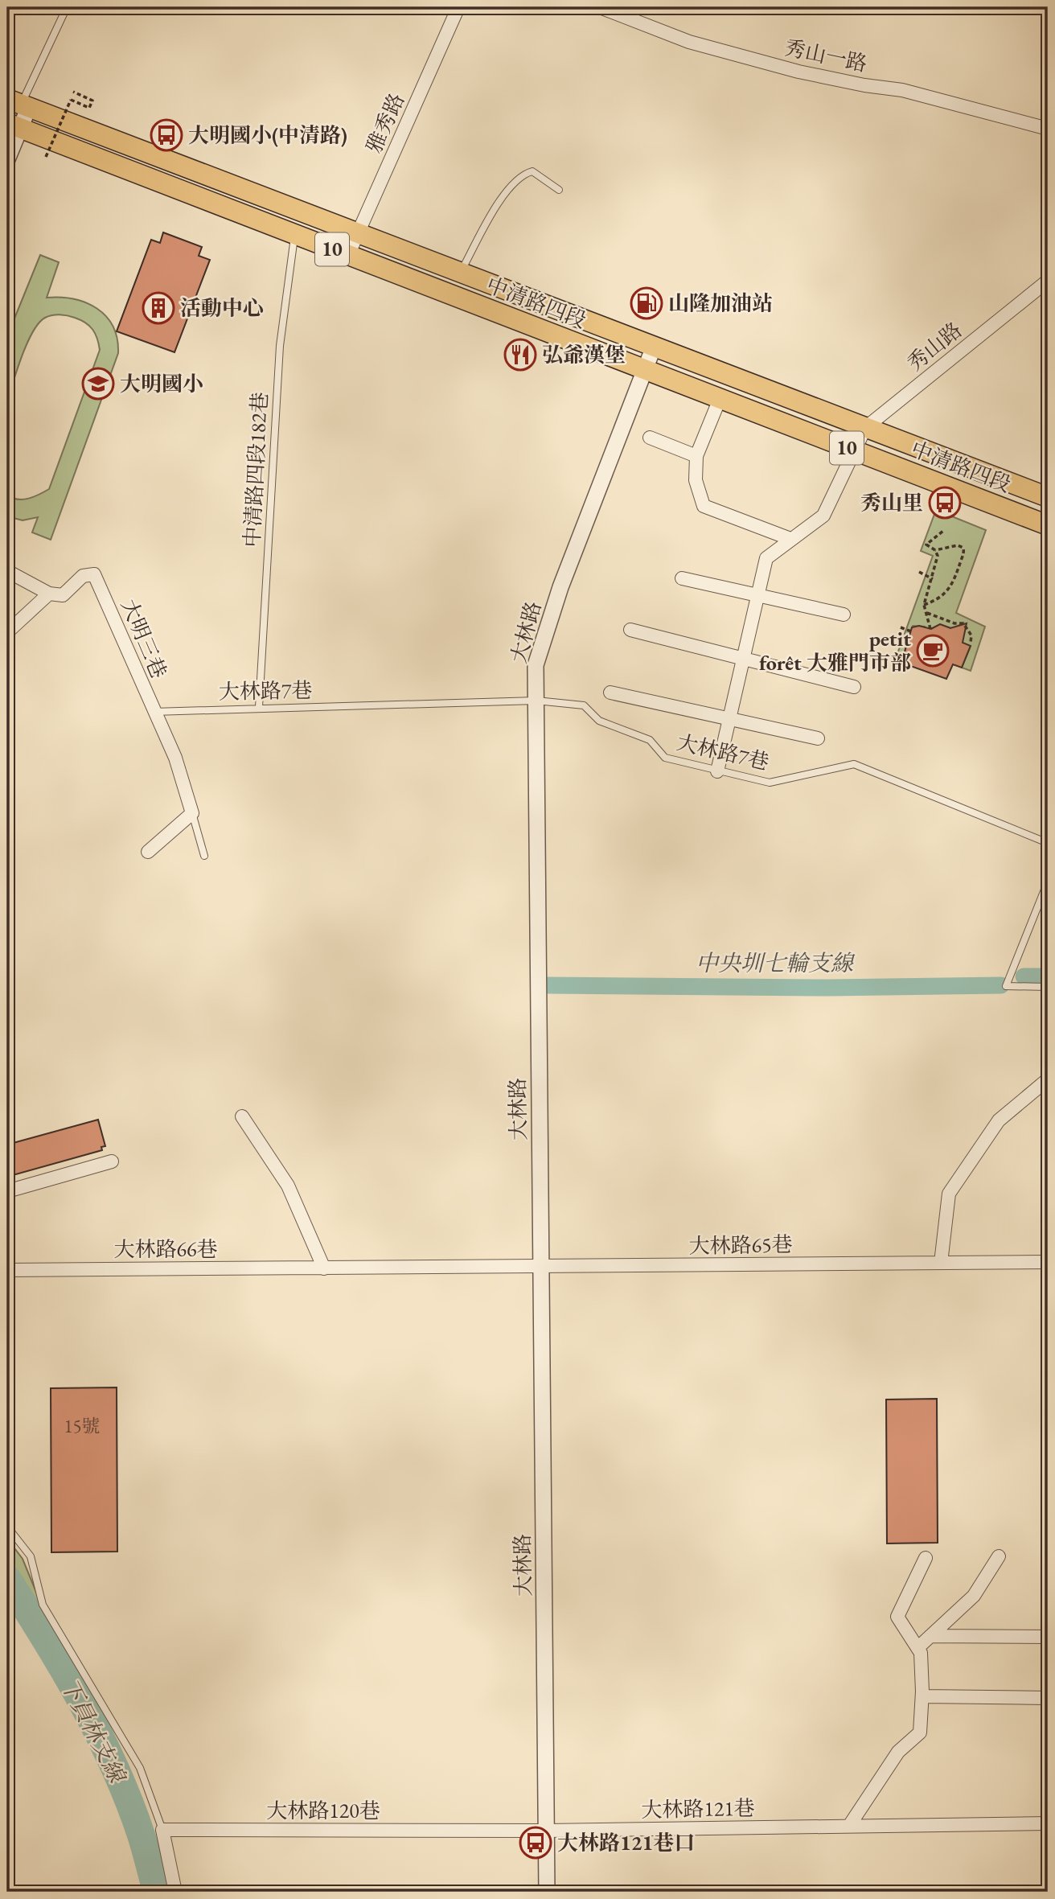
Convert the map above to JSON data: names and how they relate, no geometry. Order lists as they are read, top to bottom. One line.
{"streets":{"main road":["10","中清路四段"],"street":["秀山一路","雅秀路","秀山路","大林路","大明三巷","大林路65巷","大林路66巷","大林路121巷","大林路120巷"],"lane":["中清路四段182巷","大林路7巷"]},"crossings":[["雅秀路","中清路四段"],["中清路四段","秀山路"],["中清路四段","中清路四段182巷"],["中清路四段","大林路"],["秀山路","大林路7巷"],["中清路四段182巷","大林路7巷"],["大林路","大林路7巷"],["大林路","大林路65巷"],["大林路","大林路66巷"],["大林路","大林路121巷"],["大林路","大林路120巷"],["大明三巷","大林路7巷"],["大林路65巷","大林路66巷"],["大林路121巷","大林路120巷"]],"water":["中央圳七輪支線","下員林支線"],"places":{"bus stop":["大明國小(中清路)","秀山里","大林路121巷口"],"fuel station":["山隆加油站"],"building":["活動中心"],"restaurant":["弘爺漢堡"],"school or university":["大明國小"],"cafe":["petit forêt 大雅門市部"]},"house_numbers":["15號"]}
